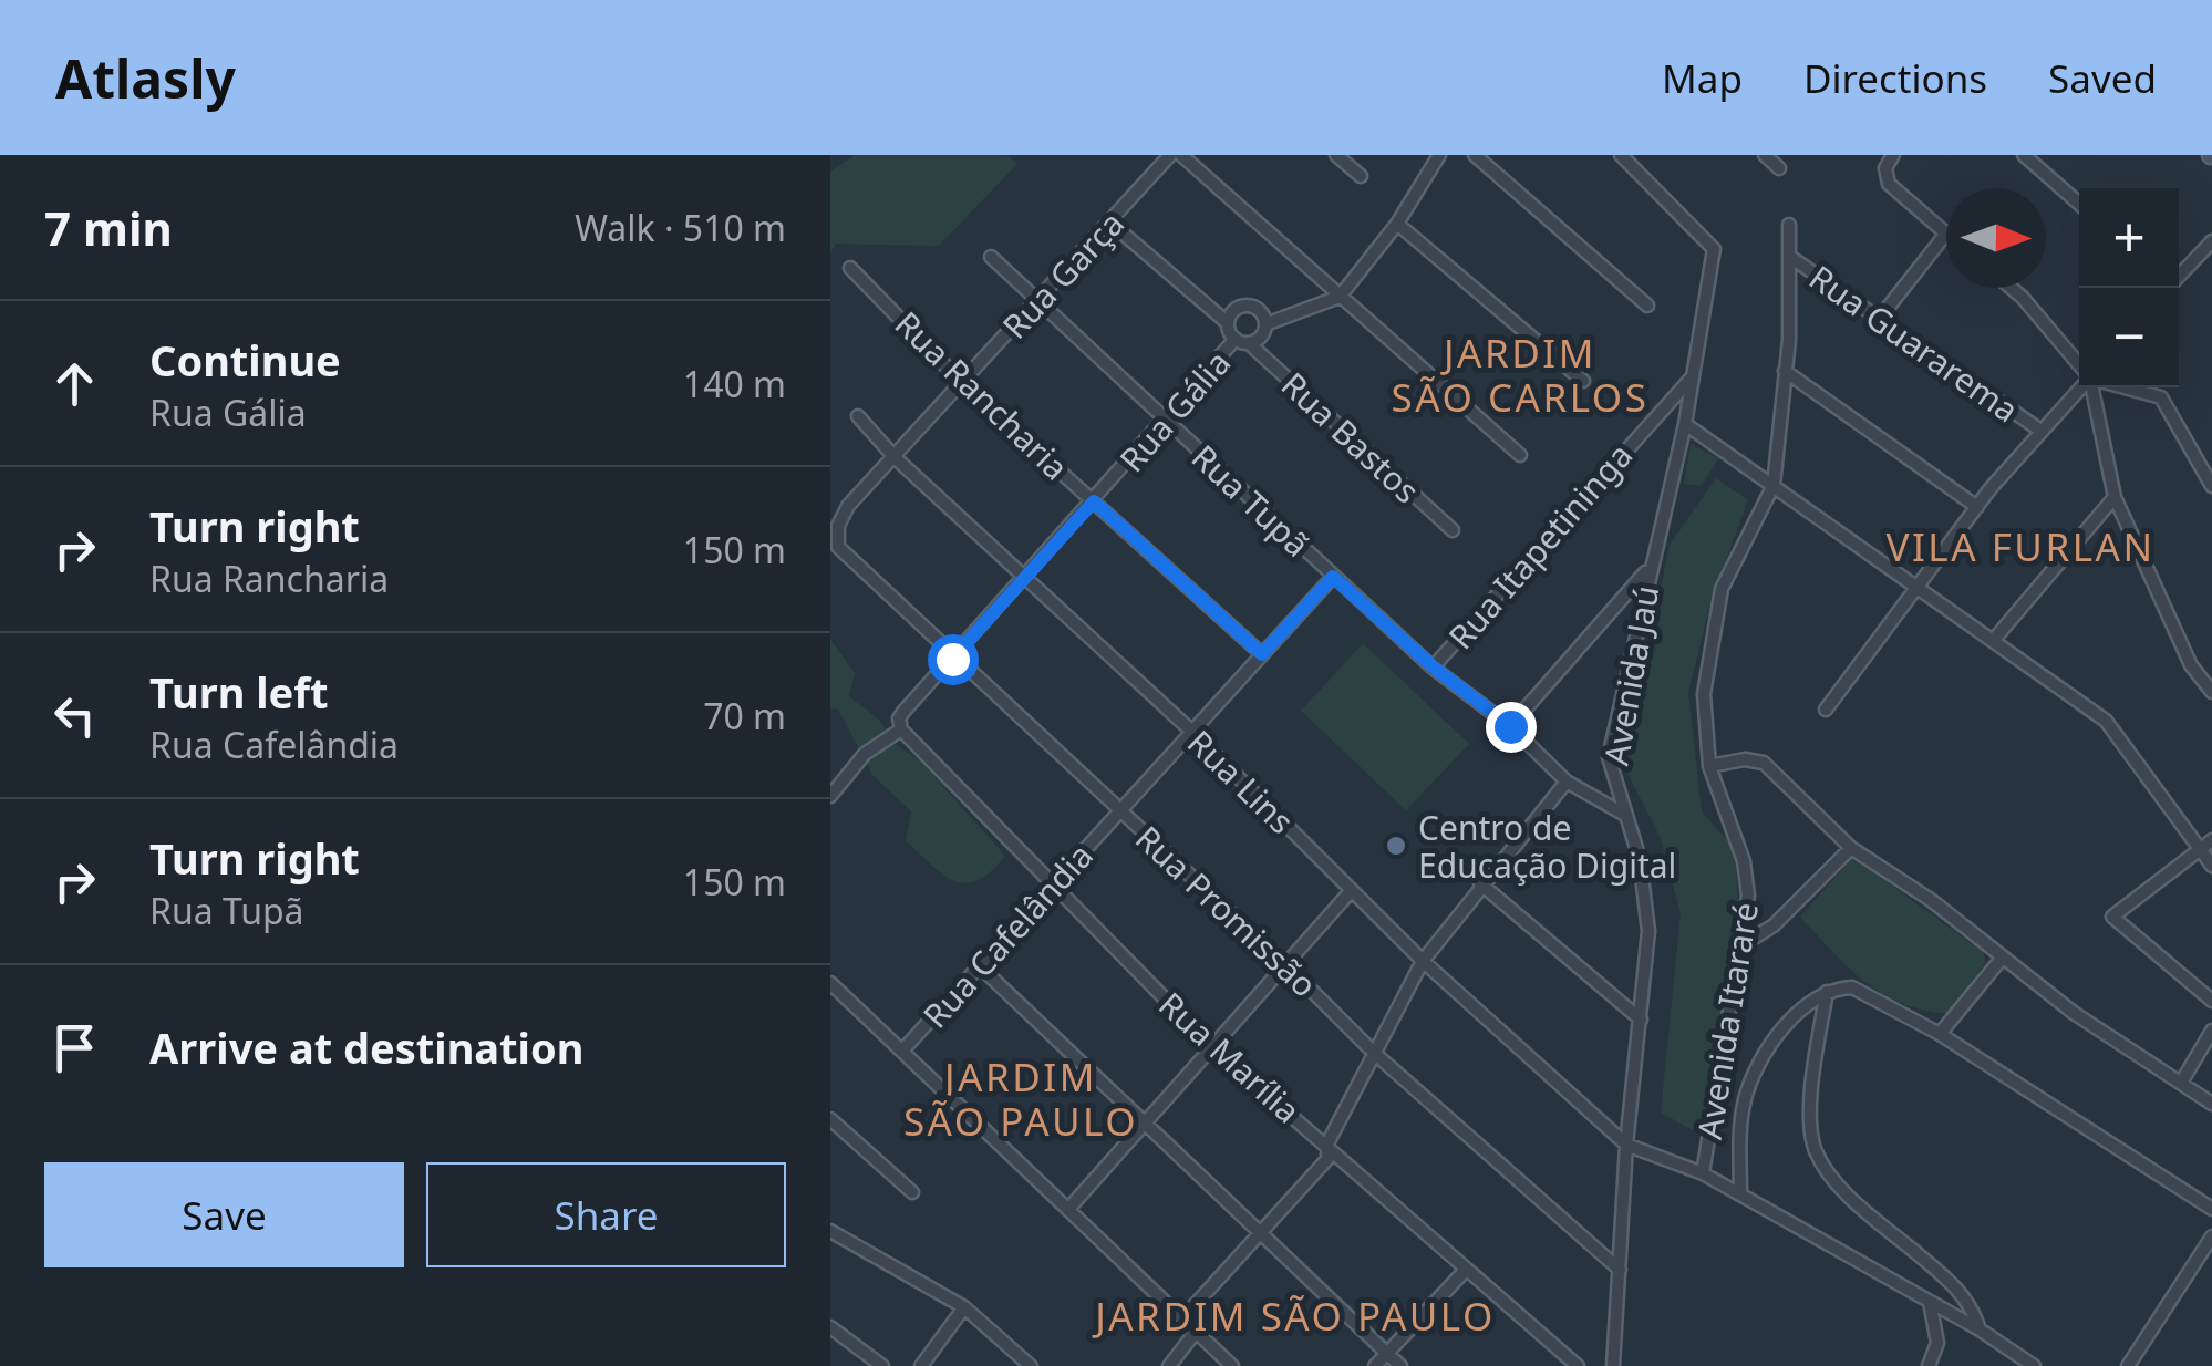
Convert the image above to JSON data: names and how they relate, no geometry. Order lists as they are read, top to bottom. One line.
{"streets":{"street":["Rua Garça","Rua Guararema","Rua Rancharia","Rua Gália","Rua Bastos","Rua Tupã","Rua Itapetininga","Avenida Jaú","Rua Lins","Rua Promissão","Rua Cafelândia","Avenida Itararé","Rua Marília"]},"crossings":[["Rua Garça","Rua Rancharia"],["Rua Garça","Rua Tupã"],["Rua Garça","Rua Lins"],["Rua Garça","Rua Promissão"],["Rua Guararema","Avenida Itararé"],["Rua Rancharia","Rua Gália"],["Rua Rancharia","Rua Cafelândia"],["Rua Gália","Rua Bastos"],["Rua Gália","Rua Tupã"],["Rua Gália","Rua Lins"],["Rua Gália","Rua Promissão"],["Rua Gália","Rua Marília"],["Rua Tupã","Rua Itapetininga"],["Rua Tupã","Avenida Jaú"],["Rua Tupã","Rua Cafelândia"],["Rua Itapetininga","Avenida Jaú"],["Avenida Jaú","Rua Lins"],["Avenida Jaú","Rua Promissão"],["Rua Lins","Rua Cafelândia"],["Rua Promissão","Rua Cafelândia"],["Rua Cafelândia","Rua Marília"]],"districts":["JARDIM SÃO CARLOS","VILA FURLAN","JARDIM SÃO PAULO","JARDIM SÃO PAULO"],"places":["Centro de Educação Digital"],"north":"right","page":{"header":"Atlasly","nav":["Map","Directions","Saved"],"heading":["7 min","Walk · 510 m"],"map_buttons":["+","−"],"list":[["Continue","Rua Gália","140 m"],["Turn right","Rua Rancharia","150 m"],["Turn left","Rua Cafelândia","70 m"],["Turn right","Rua Tupã","150 m"],"Arrive at destination"],"buttons":["Save","Share"]}}
